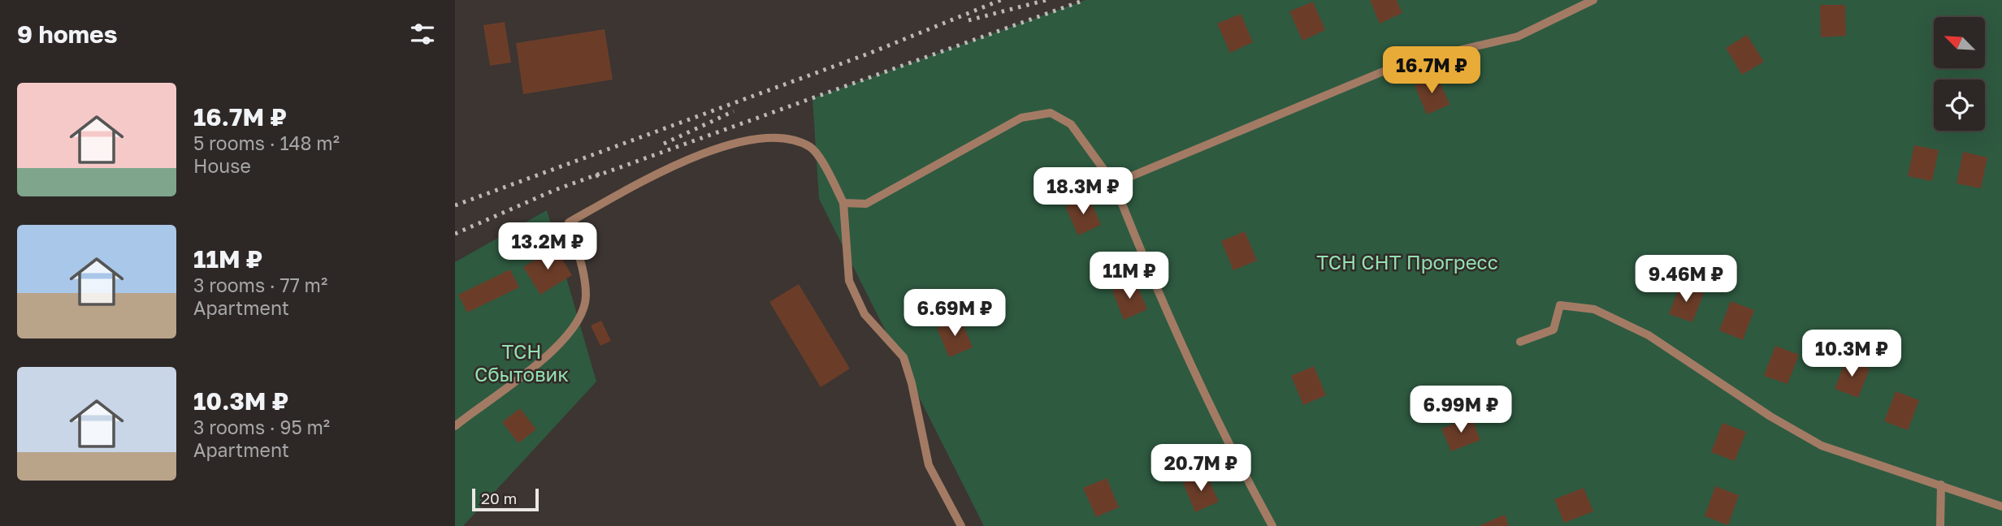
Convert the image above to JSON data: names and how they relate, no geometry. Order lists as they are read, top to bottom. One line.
{"parks":["ТСН СНТ Прогресс","ТСН Сбытовик"],"scale_bar":"20 m","north":"top left","page":{"heading":"9 homes","price":["16.7M ₽","18.3M ₽","13.2M ₽","11M ₽","9.46M ₽","6.69M ₽","10.3M ₽","6.99M ₽","20.7M ₽"],"list":[{"name":"16.7M ₽","note":"5 rooms · 148 m² · House"},{"name":"11M ₽","note":"3 rooms · 77 m² · Apartment"},{"name":"10.3M ₽","note":"3 rooms · 95 m² · Apartment"}],"scale":"20 m"}}
